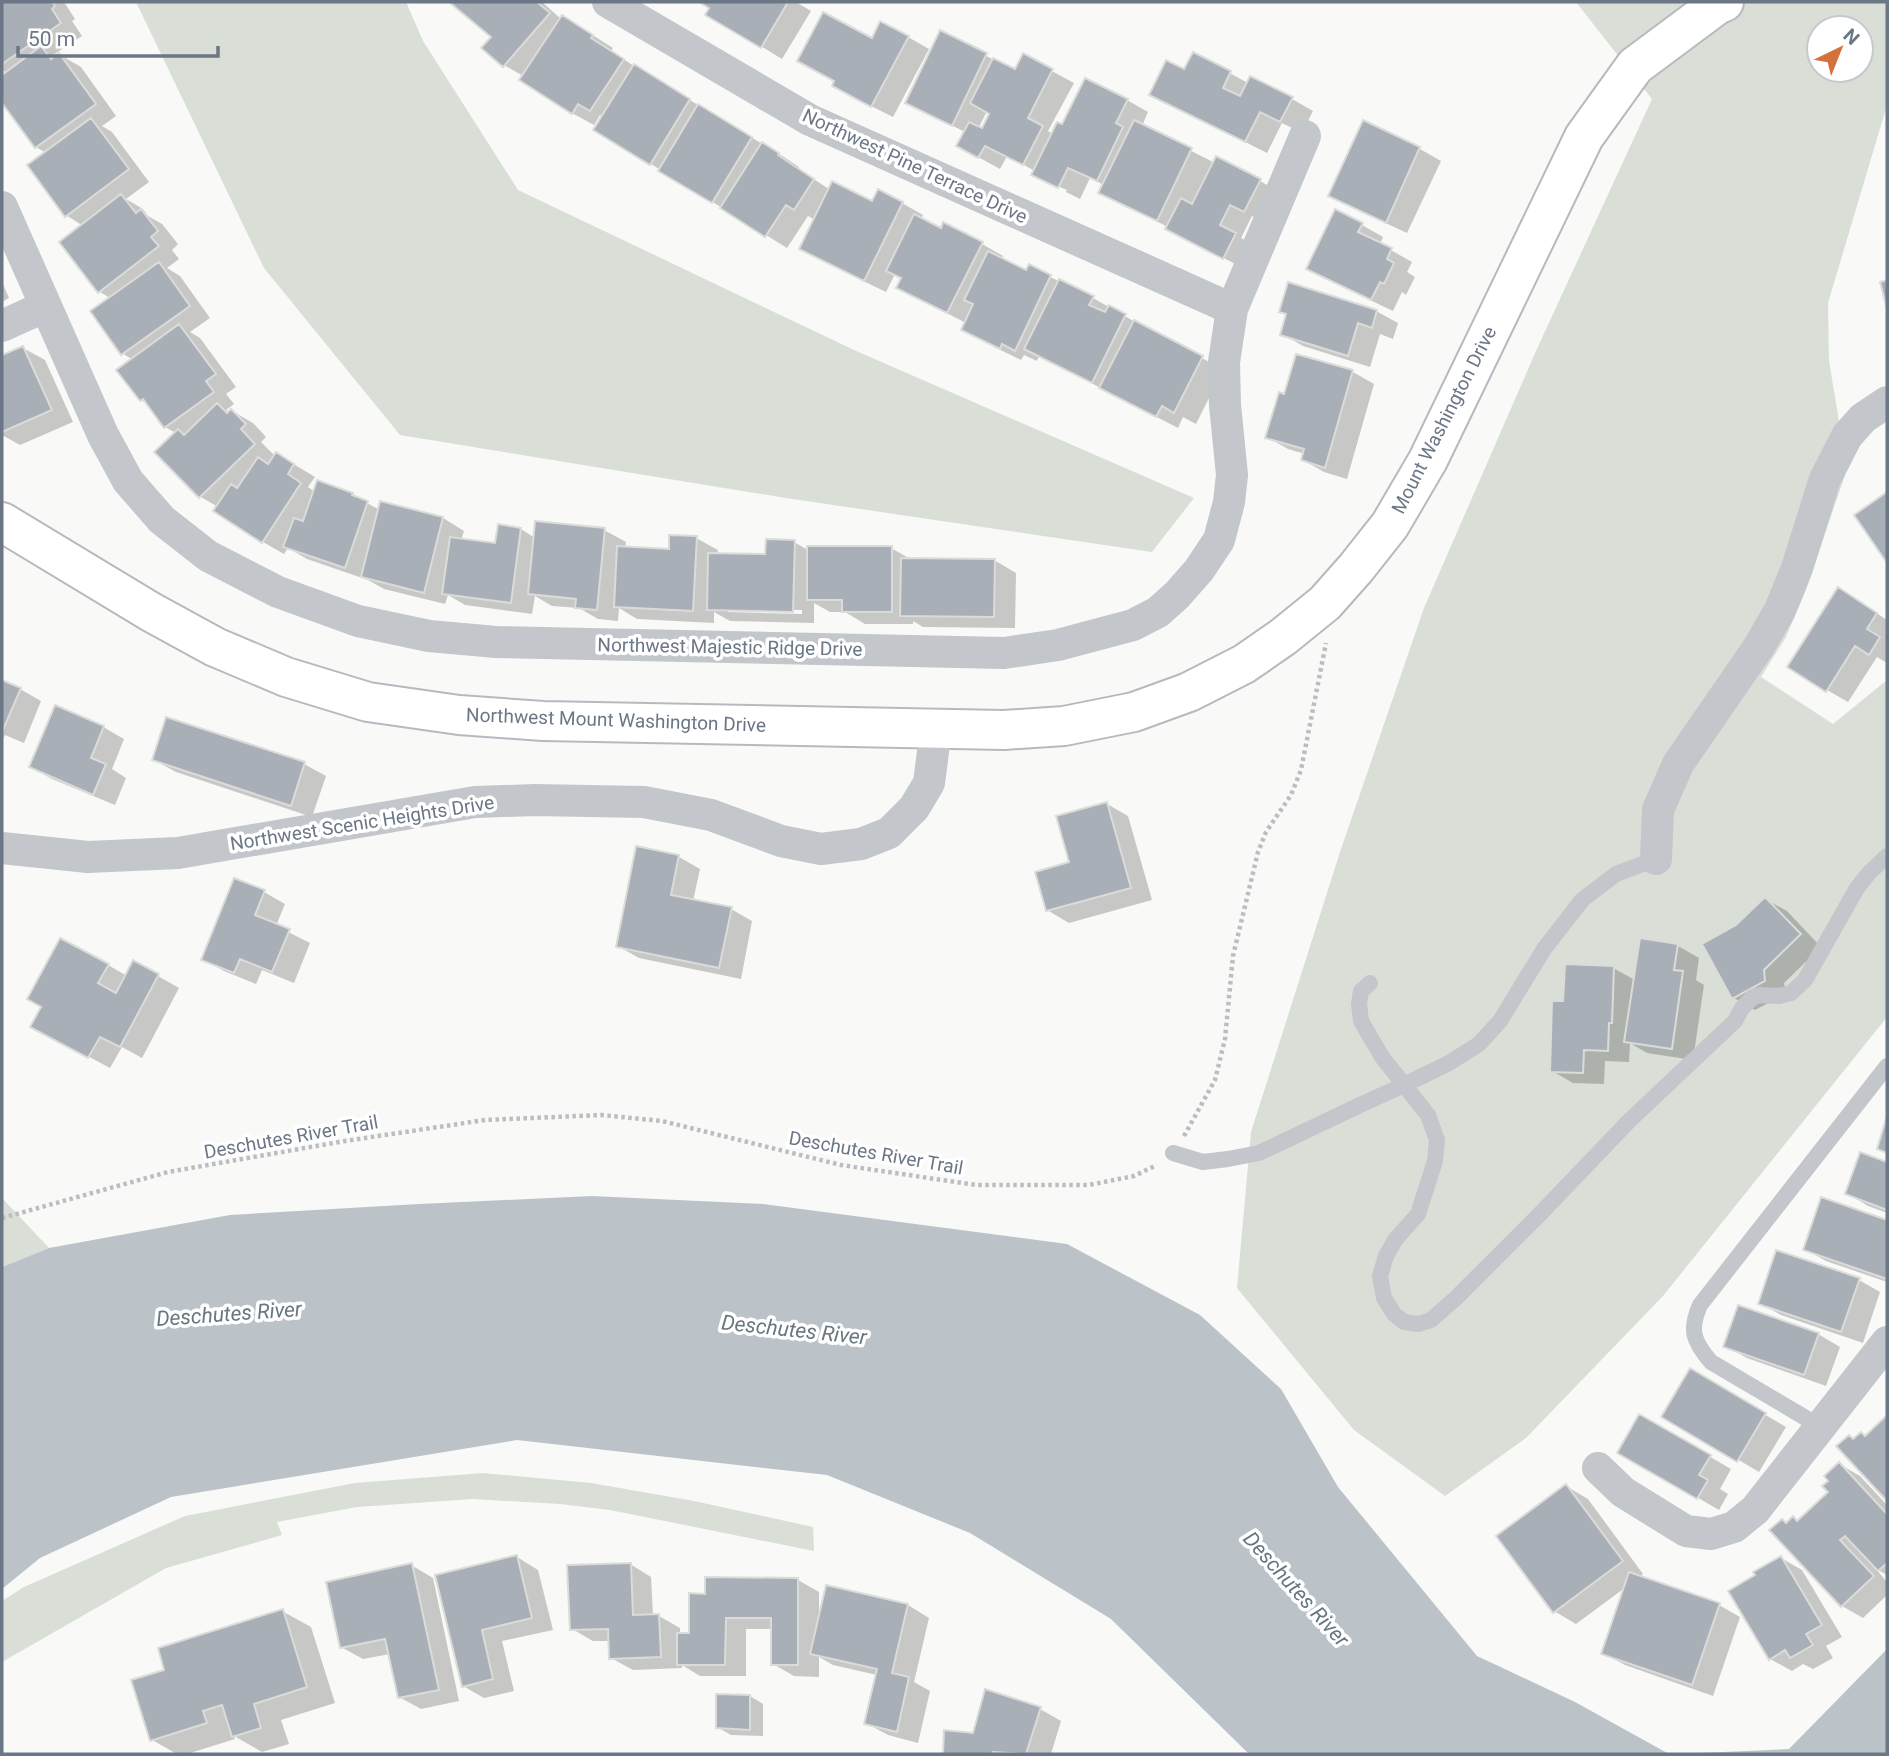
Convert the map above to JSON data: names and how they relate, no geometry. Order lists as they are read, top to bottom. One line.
{"streets":{"main road":["Mount Washington Drive","Northwest Mount Washington Drive"],"street":["Northwest Pine Terrace Drive","Northwest Majestic Ridge Drive","Northwest Scenic Heights Drive"],"path":["Deschutes River Trail"]},"crossings":[["Northwest Pine Terrace Drive","Northwest Majestic Ridge Drive"],["Mount Washington Drive","Northwest Mount Washington Drive"],["Mount Washington Drive","Deschutes River Trail"],["Northwest Mount Washington Drive","Northwest Scenic Heights Drive"]],"water":["Deschutes River"],"scale_bar":"50 m","north":"top right"}
